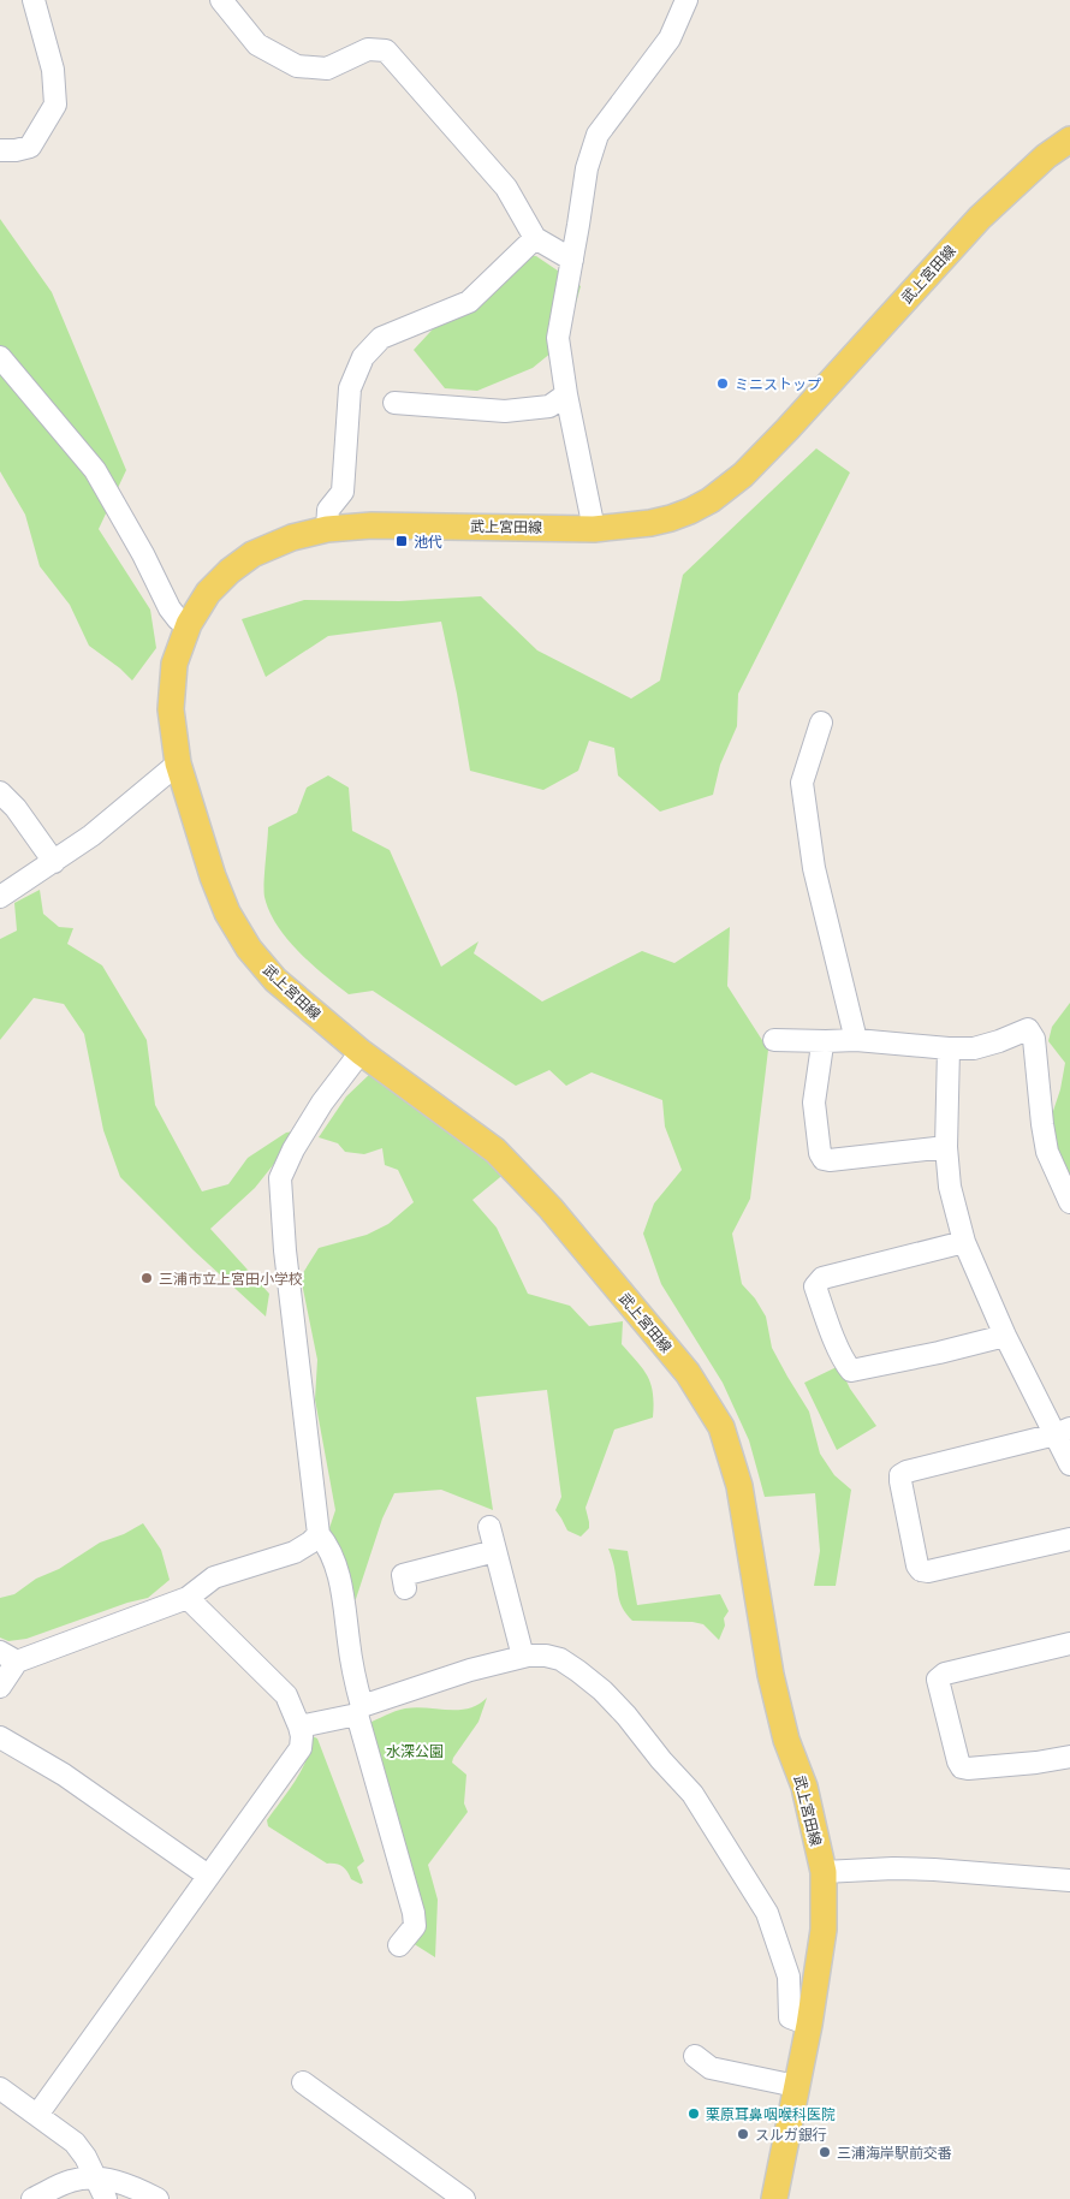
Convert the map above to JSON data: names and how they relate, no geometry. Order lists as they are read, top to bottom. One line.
{"streets":{"main road":["武上宮田線"]},"parks":["水深公園"],"places":{"other":["ミニストップ","三浦市立上宮田小学校","栗原耳鼻咽喉科医院","スルガ銀行","三浦海岸駅前交番"],"transit":["池代"]}}
